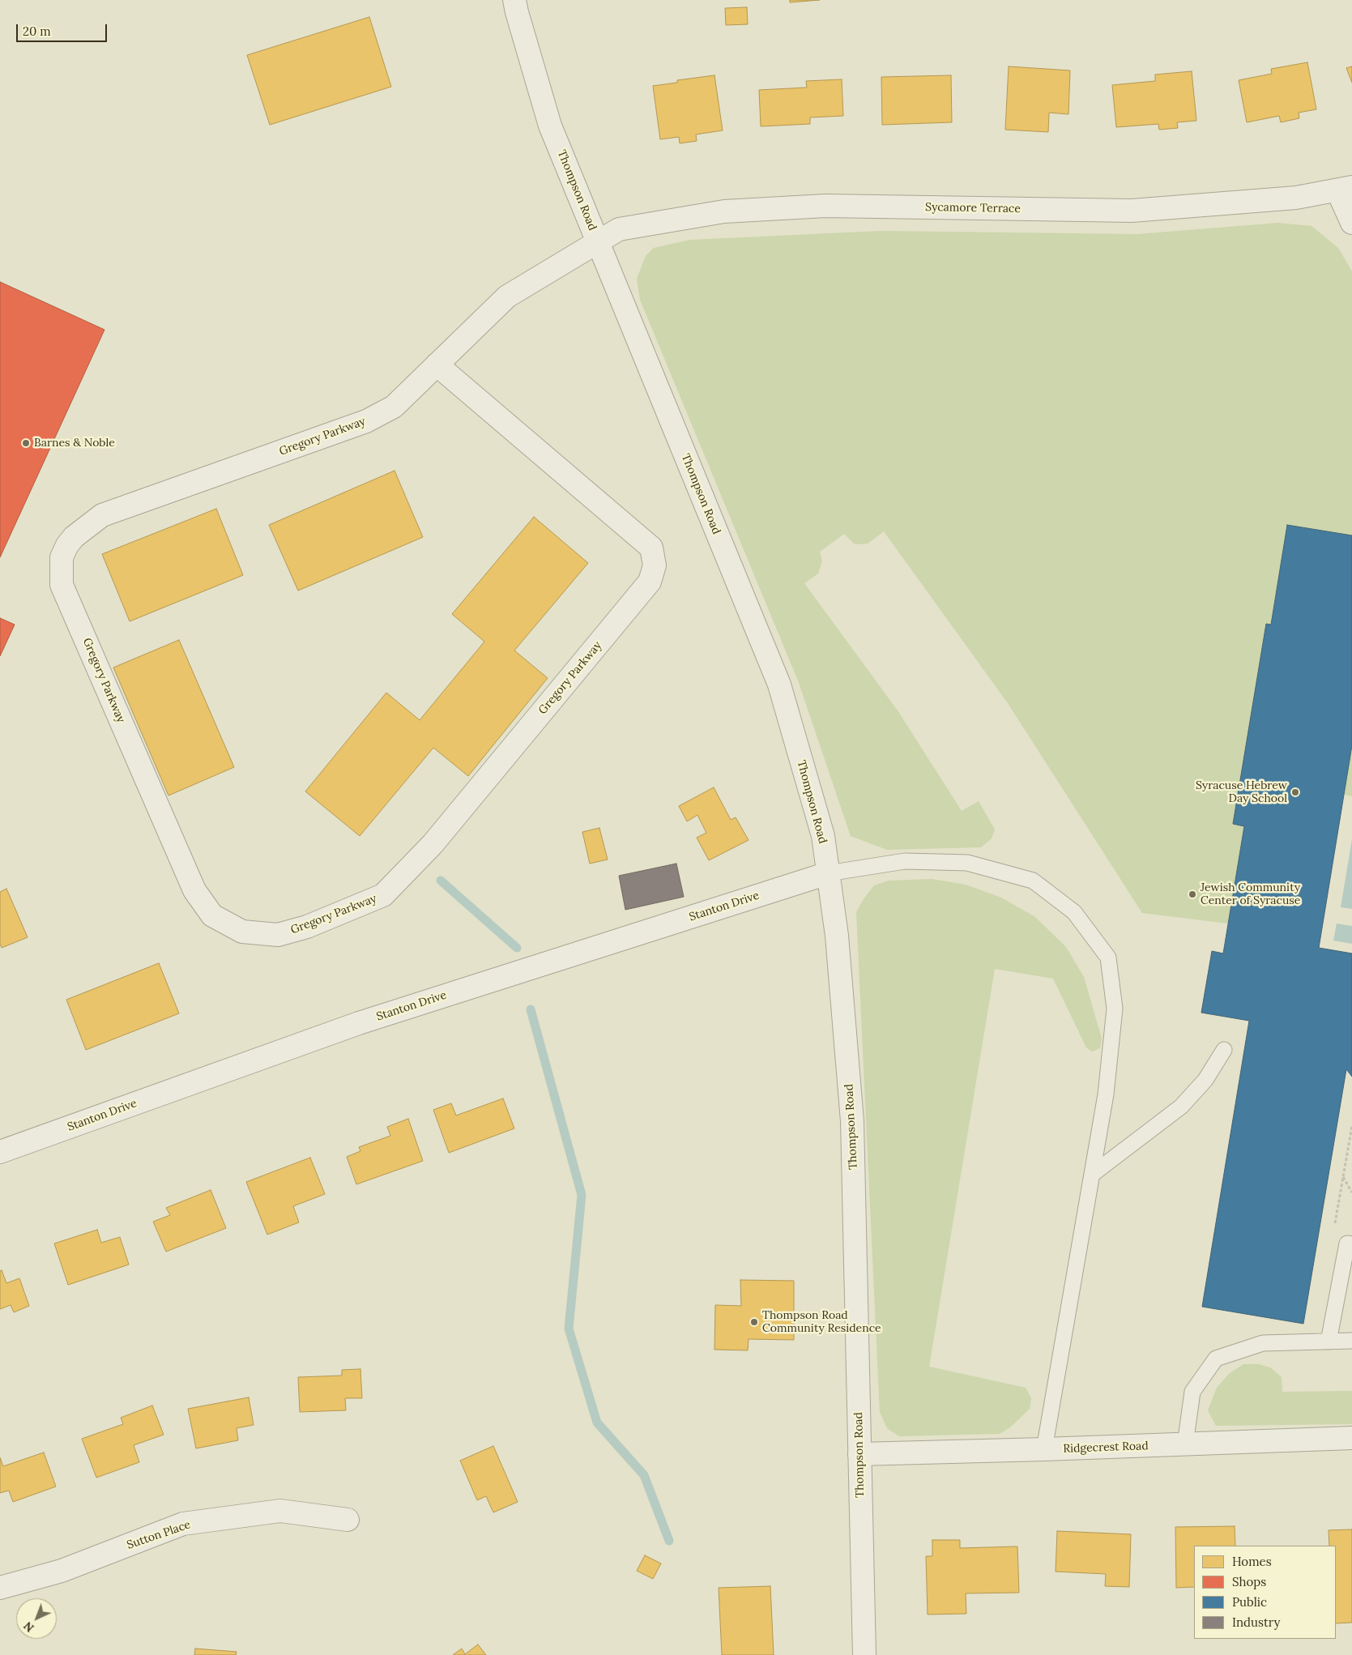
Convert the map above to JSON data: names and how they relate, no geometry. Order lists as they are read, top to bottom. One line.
{"streets":{"street":["Thompson Road","Sycamore Terrace","Gregory Parkway","Stanton Drive","Ridgecrest Road","Sutton Place"]},"crossings":[["Thompson Road","Sycamore Terrace"],["Thompson Road","Gregory Parkway"],["Thompson Road","Stanton Drive"],["Thompson Road","Ridgecrest Road"],["Sycamore Terrace","Gregory Parkway"]],"places":["Barnes & Noble","Syracuse Hebrew Day School","Jewish Community Center of Syracuse","Thompson Road Community Residence"],"legend":["Homes","Shops","Public","Industry"],"scale_bar":"20 m","north":"bottom left"}
